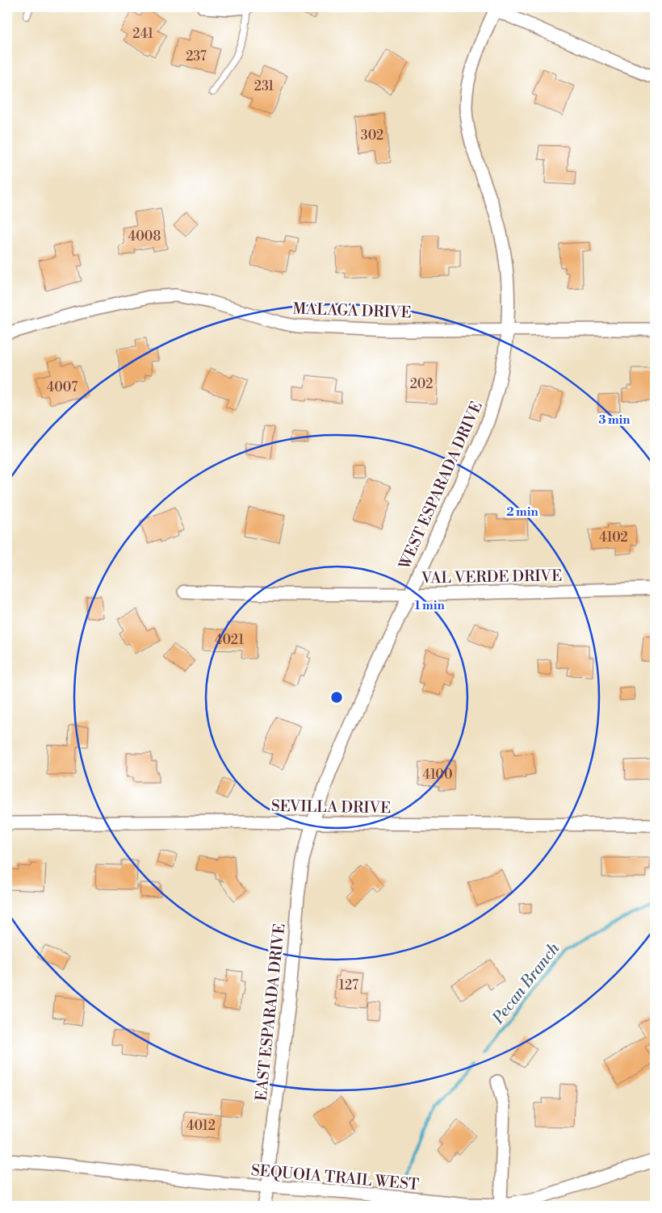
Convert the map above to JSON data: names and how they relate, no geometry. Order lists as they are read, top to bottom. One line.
{"streets":{"street":["MALAGA DRIVE","WEST ESPARADA DRIVE","VAL VERDE DRIVE","SEVILLA DRIVE","EAST ESPARADA DRIVE","SEQUOIA TRAIL WEST"]},"crossings":[["MALAGA DRIVE","WEST ESPARADA DRIVE"],["WEST ESPARADA DRIVE","VAL VERDE DRIVE"],["WEST ESPARADA DRIVE","SEVILLA DRIVE"],["WEST ESPARADA DRIVE","EAST ESPARADA DRIVE"],["SEVILLA DRIVE","EAST ESPARADA DRIVE"],["EAST ESPARADA DRIVE","SEQUOIA TRAIL WEST"]],"water":["Pecan Branch"],"house_numbers":["241","237","231","302","4008","202","4007","4102","4021","4100","127","4012"],"rings":["3 min","2 min","1 min"]}
